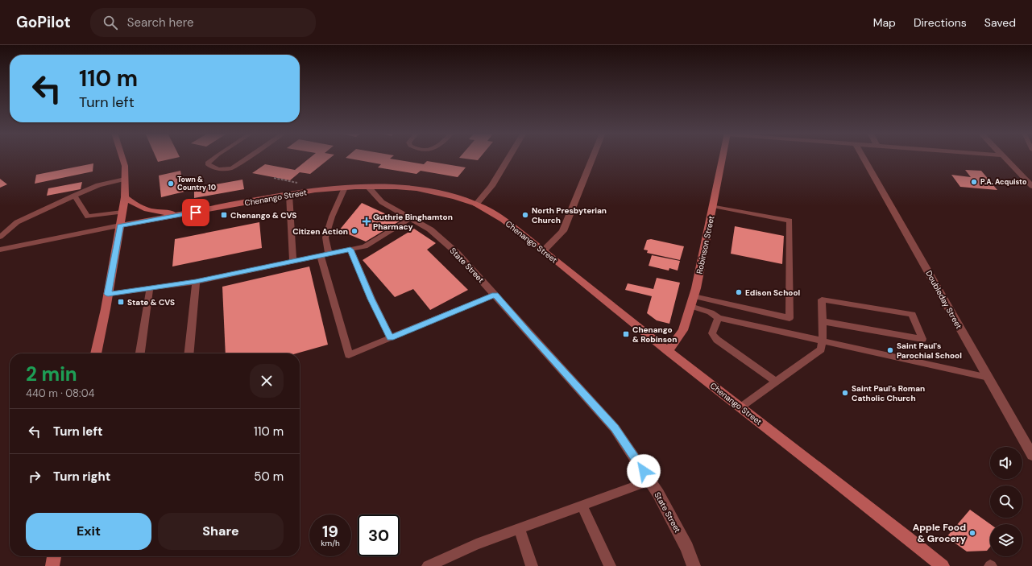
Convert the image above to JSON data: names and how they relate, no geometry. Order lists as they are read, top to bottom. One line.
{"streets":{"street":["Chenango Street","Robinson Street","State Street","Doubleday Street"]},"crossings":[["Chenango Street","Robinson Street"],["Chenango Street","State Street"]],"places":{"other":["P.A. Acquisto","Town & Country 10","North Presbyterian Church","Citizen Action","Edison School","Saint Paul's Parochial School","Saint Paul's Roman Catholic Church","Apple Food & Grocery"],"transit":["Chenango & CVS","State & CVS","Chenango & Robinson"],"health":["Guthrie Binghamton Pharmacy"]},"page":{"header":"GoPilot","search":"Search here","nav":["Map","Directions","Saved"],"turn":["110 m","Turn left"],"heading":["2 min","440 m · 08:04"],"list":[{"name":"Turn left","value":"110 m"},{"name":"Turn right","value":"50 m"}],"buttons":["Exit","Share"],"speed":"19 km/h","limit":"30"}}
